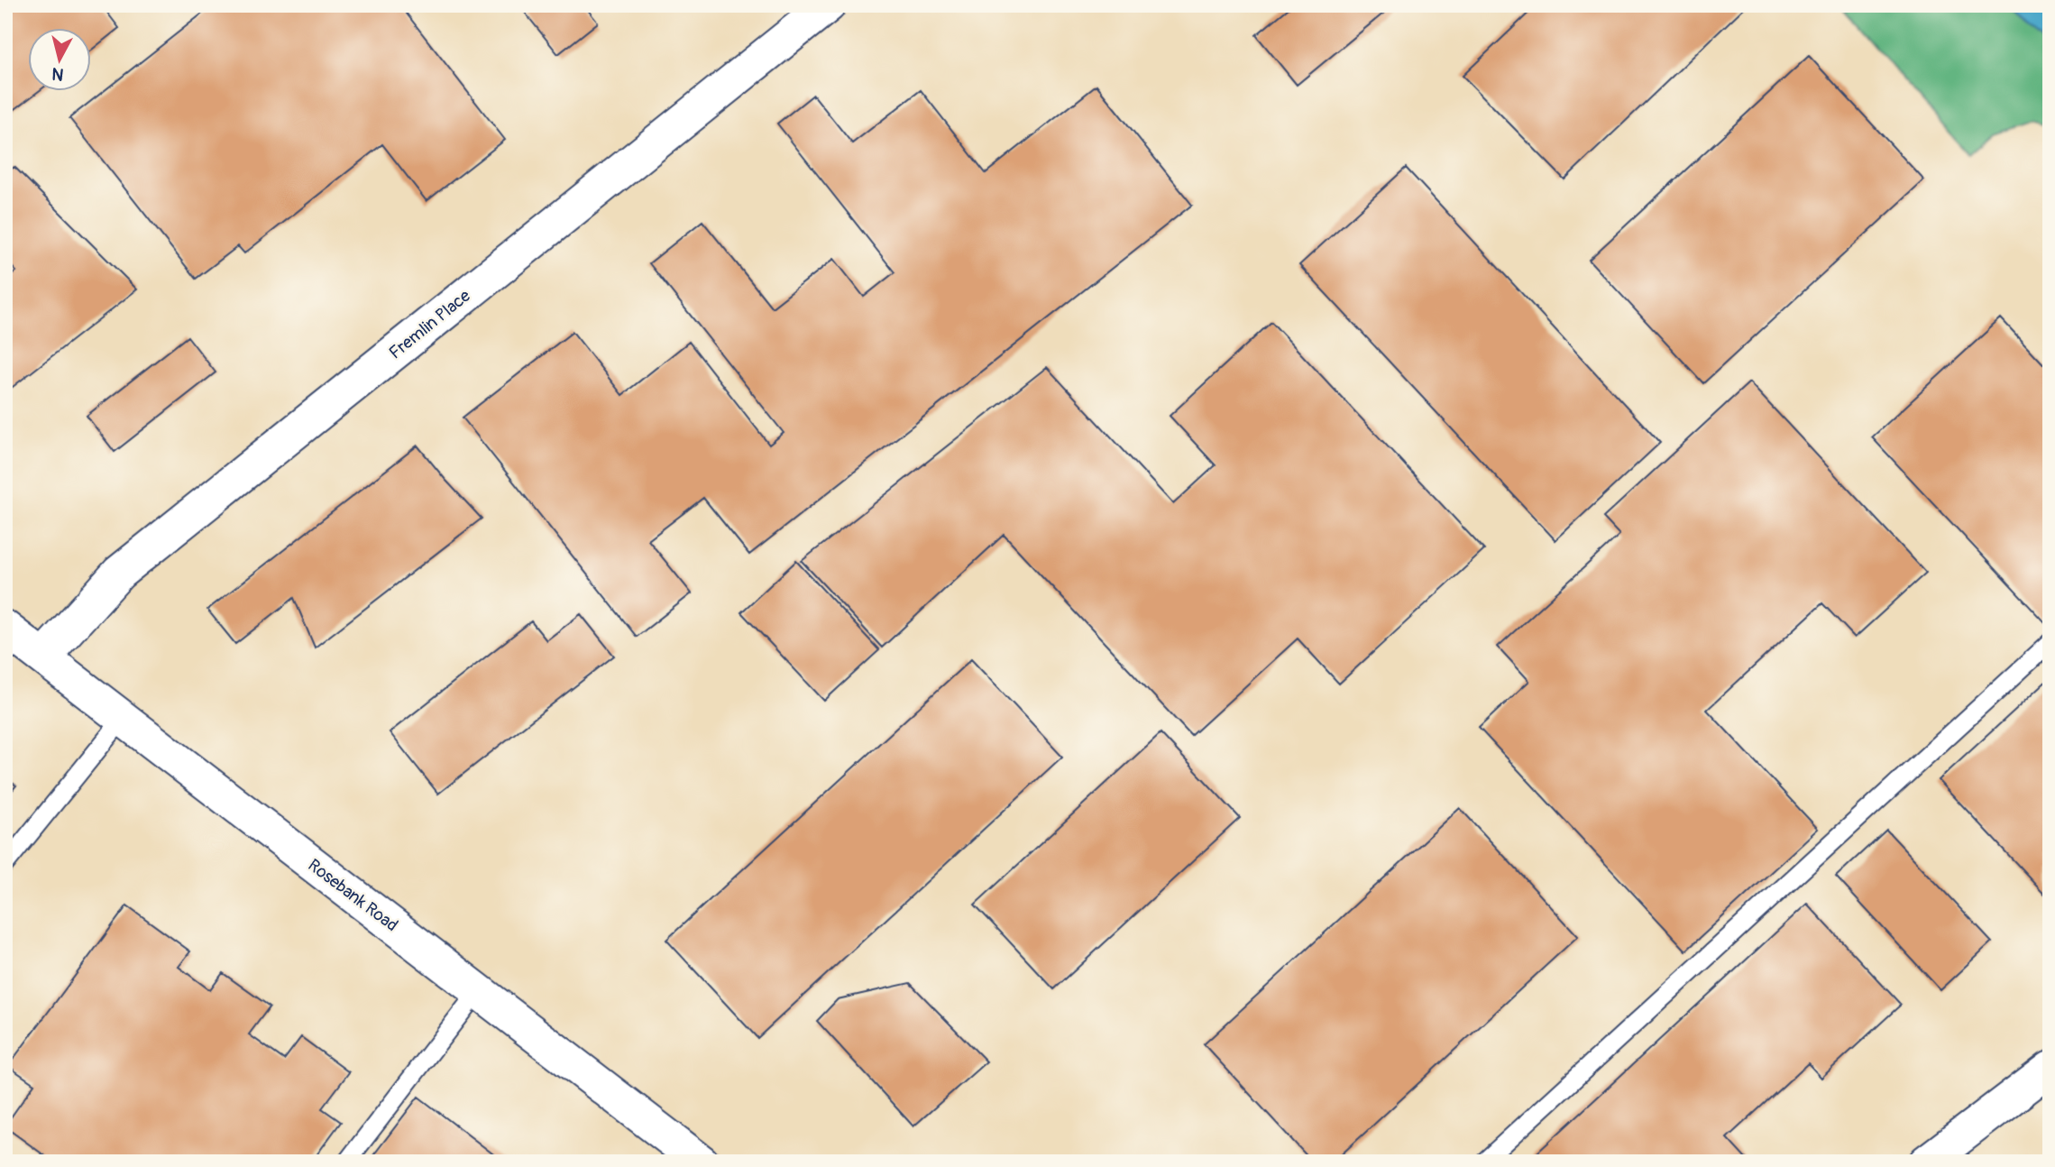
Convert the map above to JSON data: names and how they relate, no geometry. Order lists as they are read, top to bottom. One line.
{"streets":{"street":["Fremlin Place","Rosebank Road"]},"crossings":[["Fremlin Place","Rosebank Road"]],"north":"bottom"}
